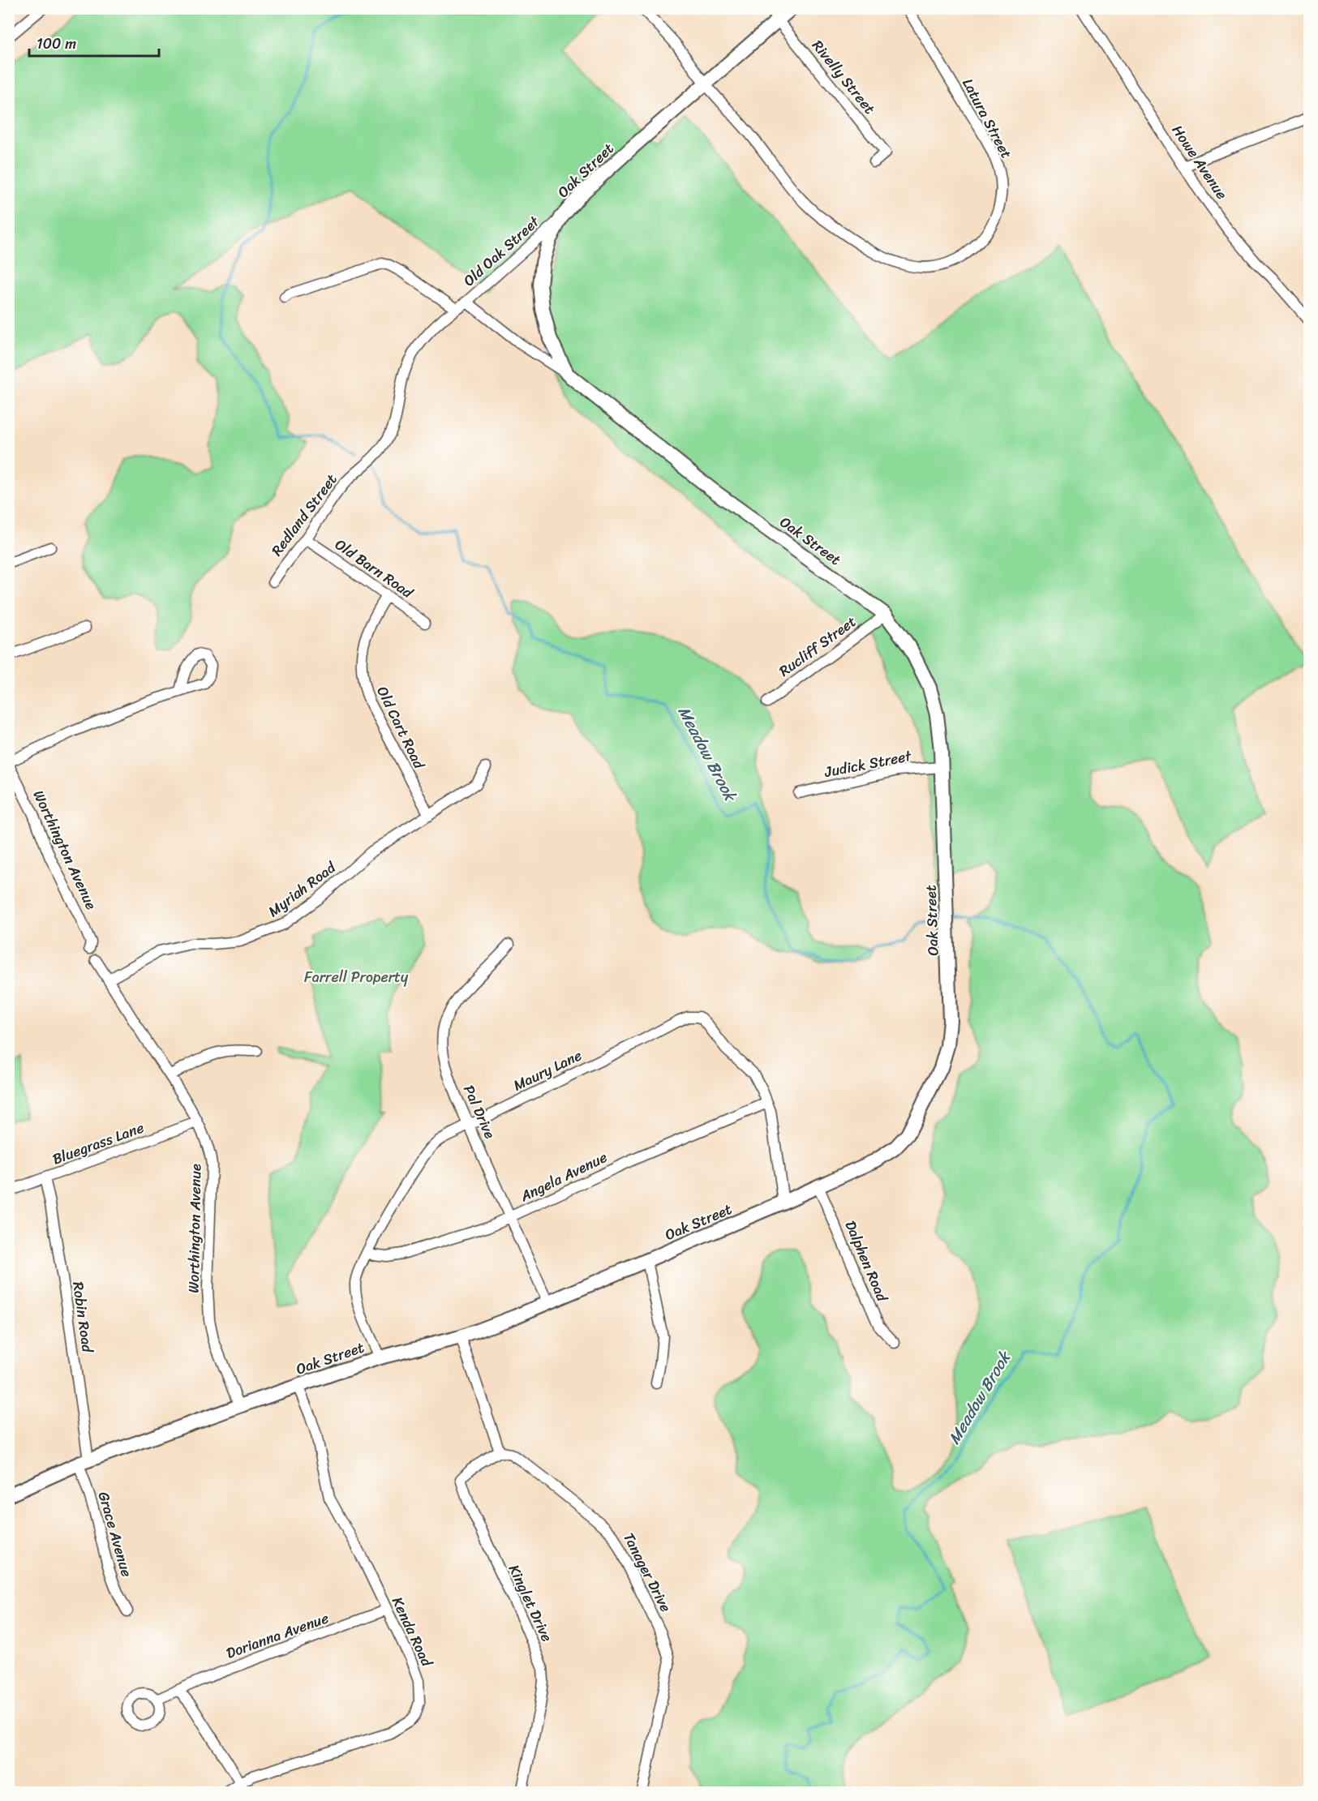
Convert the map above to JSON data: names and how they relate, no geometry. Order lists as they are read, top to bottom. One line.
{"streets":{"street":["Rivelly Street","Latura Street","Howe Avenue","Oak Street","Old Oak Street","Redland Street","Old Barn Road","Rucliff Street","Old Cart Road","Judick Street","Worthington Avenue","Myriah Road","Maury Lane","Pal Drive","Bluegrass Lane","Angela Avenue","Dalphen Road","Robin Road","Grace Avenue","Tanager Drive","Kinglet Drive","Kenda Road","Dorianna Avenue"]},"crossings":[["Rivelly Street","Oak Street"],["Latura Street","Oak Street"],["Oak Street","Old Oak Street"],["Oak Street","Rucliff Street"],["Oak Street","Judick Street"],["Oak Street","Worthington Avenue"],["Oak Street","Maury Lane"],["Oak Street","Pal Drive"],["Oak Street","Dalphen Road"],["Oak Street","Robin Road"],["Oak Street","Grace Avenue"],["Oak Street","Kenda Road"],["Old Oak Street","Redland Street"],["Redland Street","Old Barn Road"],["Old Barn Road","Old Cart Road"],["Old Cart Road","Myriah Road"],["Worthington Avenue","Myriah Road"],["Worthington Avenue","Bluegrass Lane"],["Maury Lane","Pal Drive"],["Maury Lane","Angela Avenue"],["Pal Drive","Angela Avenue"],["Bluegrass Lane","Robin Road"],["Robin Road","Grace Avenue"],["Tanager Drive","Kinglet Drive"],["Kenda Road","Dorianna Avenue"]],"water":["Meadow Brook"],"parks":["Farrell Property"],"scale_bar":"100 m"}
